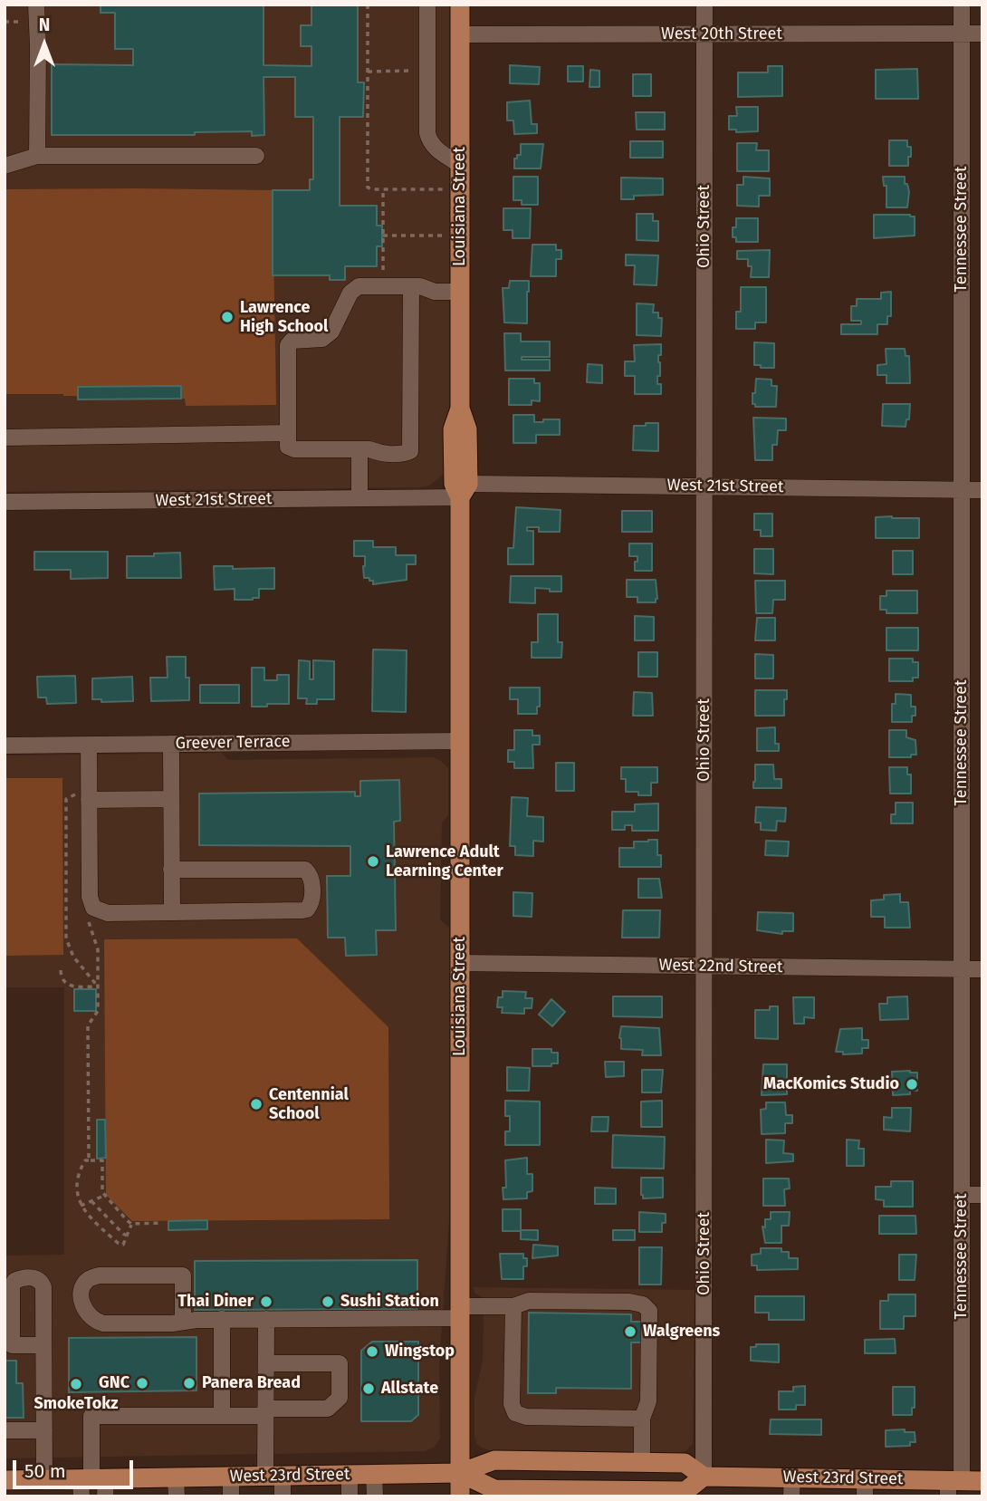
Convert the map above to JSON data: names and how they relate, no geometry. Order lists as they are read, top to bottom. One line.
{"streets":{"main road":["Louisiana Street","West 23rd Street"],"street":["West 20th Street","Ohio Street","Tennessee Street","West 21st Street","Greever Terrace","West 22nd Street"]},"crossings":[["West 20th Street","Louisiana Street"],["West 20th Street","Ohio Street"],["West 20th Street","Tennessee Street"],["Louisiana Street","West 21st Street"],["Louisiana Street","Greever Terrace"],["Louisiana Street","West 22nd Street"],["Louisiana Street","West 23rd Street"],["Ohio Street","West 21st Street"],["Ohio Street","West 22nd Street"],["Ohio Street","West 23rd Street"],["Tennessee Street","West 21st Street"],["Tennessee Street","West 22nd Street"],["Tennessee Street","West 23rd Street"]],"places":["Lawrence High School","Lawrence Adult Learning Center","MacKomics Studio","Centennial School","Thai Diner","Sushi Station","Walgreens","Wingstop","GNC","Panera Bread","SmokeTokz","Allstate"],"scale_bar":"50 m","north":"top"}
